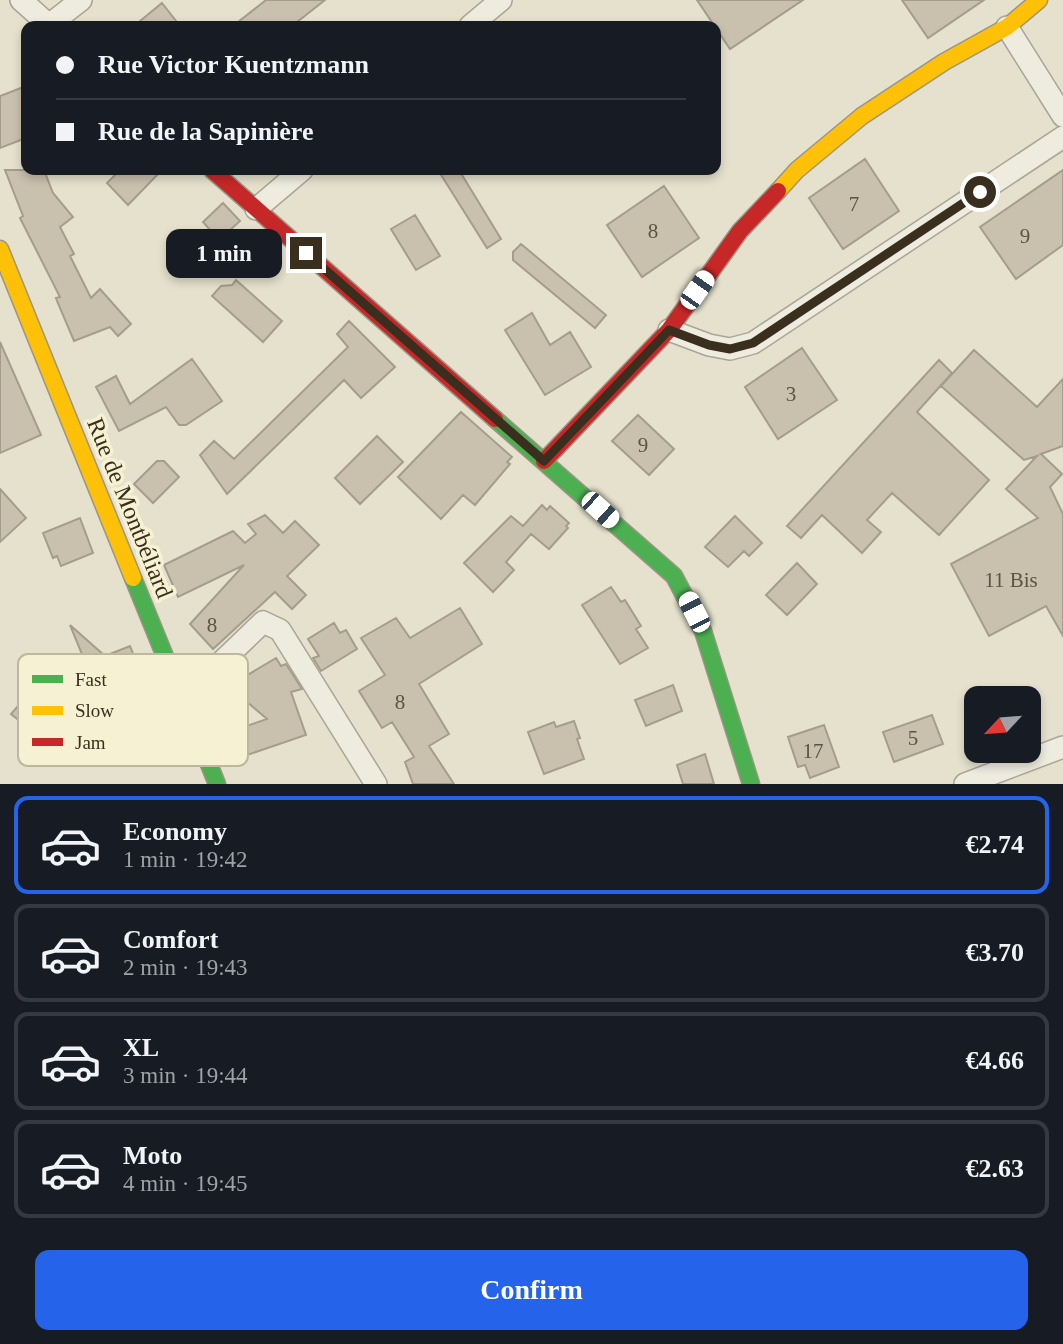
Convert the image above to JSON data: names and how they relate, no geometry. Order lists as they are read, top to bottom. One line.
{"streets":{"street":["Rue de Montbéliard"]},"house_numbers":["7","8","9","3","9","11 Bis","8","8","5","17"],"legend":["Fast","Slow","Jam"],"north":"bottom left","page":{"banner":["Rue Victor Kuentzmann","Rue de la Sapinière"],"bubble":"1 min","list":[{"name":"Economy","note":"1 min · 19:42","value":"€2.74"},{"name":"Comfort","note":"2 min · 19:43","value":"€3.70"},{"name":"XL","note":"3 min · 19:44","value":"€4.66"},{"name":"Moto","note":"4 min · 19:45","value":"€2.63"}],"buttons":"Confirm"}}
